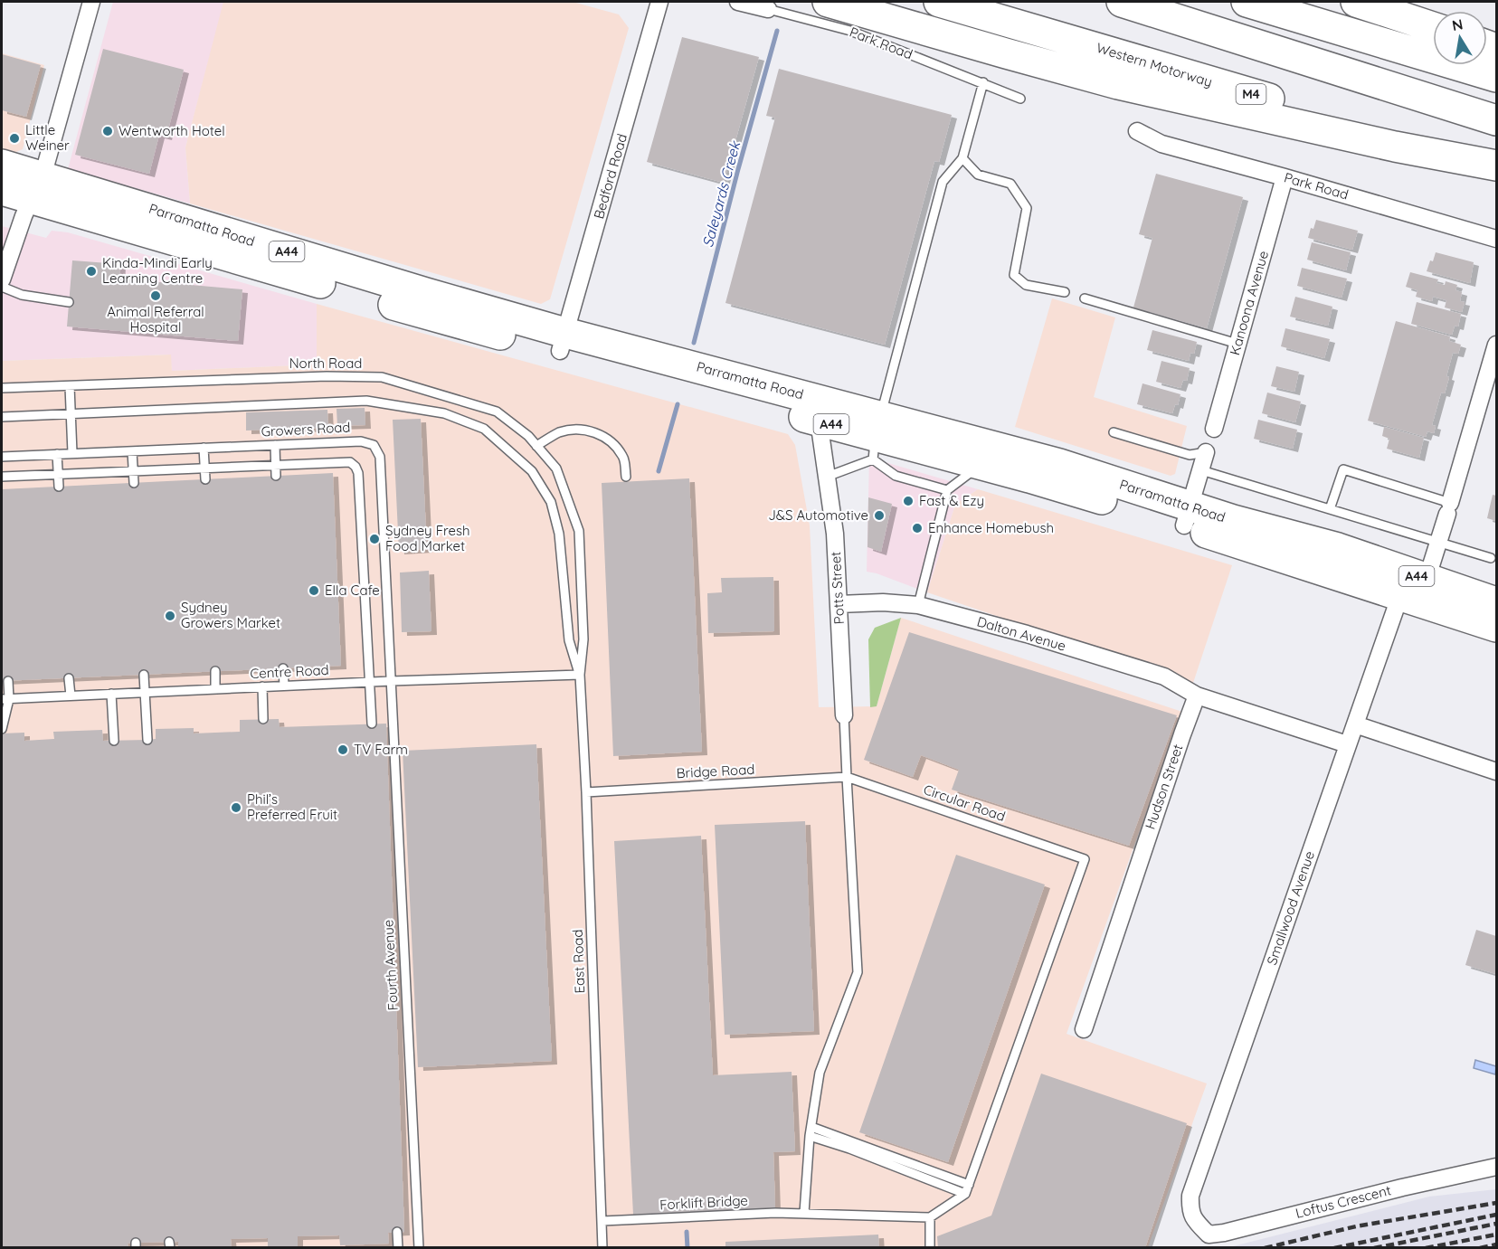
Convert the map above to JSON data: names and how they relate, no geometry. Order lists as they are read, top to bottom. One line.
{"streets":{"highway":["Western Motorway","M4","Parramatta Road","A44"],"street":["Park Road","Bedford Road","Kanoona Avenue","Potts Street","Dalton Avenue","Hudson Street","Smallwood Avenue","Loftus Crescent"],"lane":["North Road","Growers Road","Centre Road","Bridge Road","Circular Road","East Road","Fourth Avenue","Forklift Bridge"]},"crossings":[["Park Road","Kanoona Avenue"],["Bedford Road","Parramatta Road"],["Parramatta Road","Potts Street"],["Parramatta Road","Smallwood Avenue"],["North Road","Centre Road"],["North Road","East Road"],["Growers Road","Centre Road"],["Growers Road","Fourth Avenue"],["Potts Street","Dalton Avenue"],["Potts Street","Bridge Road"],["Potts Street","Circular Road"],["Dalton Avenue","Hudson Street"],["Centre Road","East Road"],["Centre Road","Fourth Avenue"],["Bridge Road","Circular Road"],["Bridge Road","East Road"],["Smallwood Avenue","Loftus Crescent"],["East Road","Forklift Bridge"]],"water":["Saleyards Creek"],"places":["Wentworth Hotel","Little Weiner","Kinda-Mindi Early Learning Centre","Animal Referral Hospital","Fast & Ezy","J&S Automotive","Enhance Homebush","Sydney Fresh Food Market","Ella Cafe","Sydney Growers Market","TV Farm","Phil’s Preferred Fruit"],"north":"top"}
